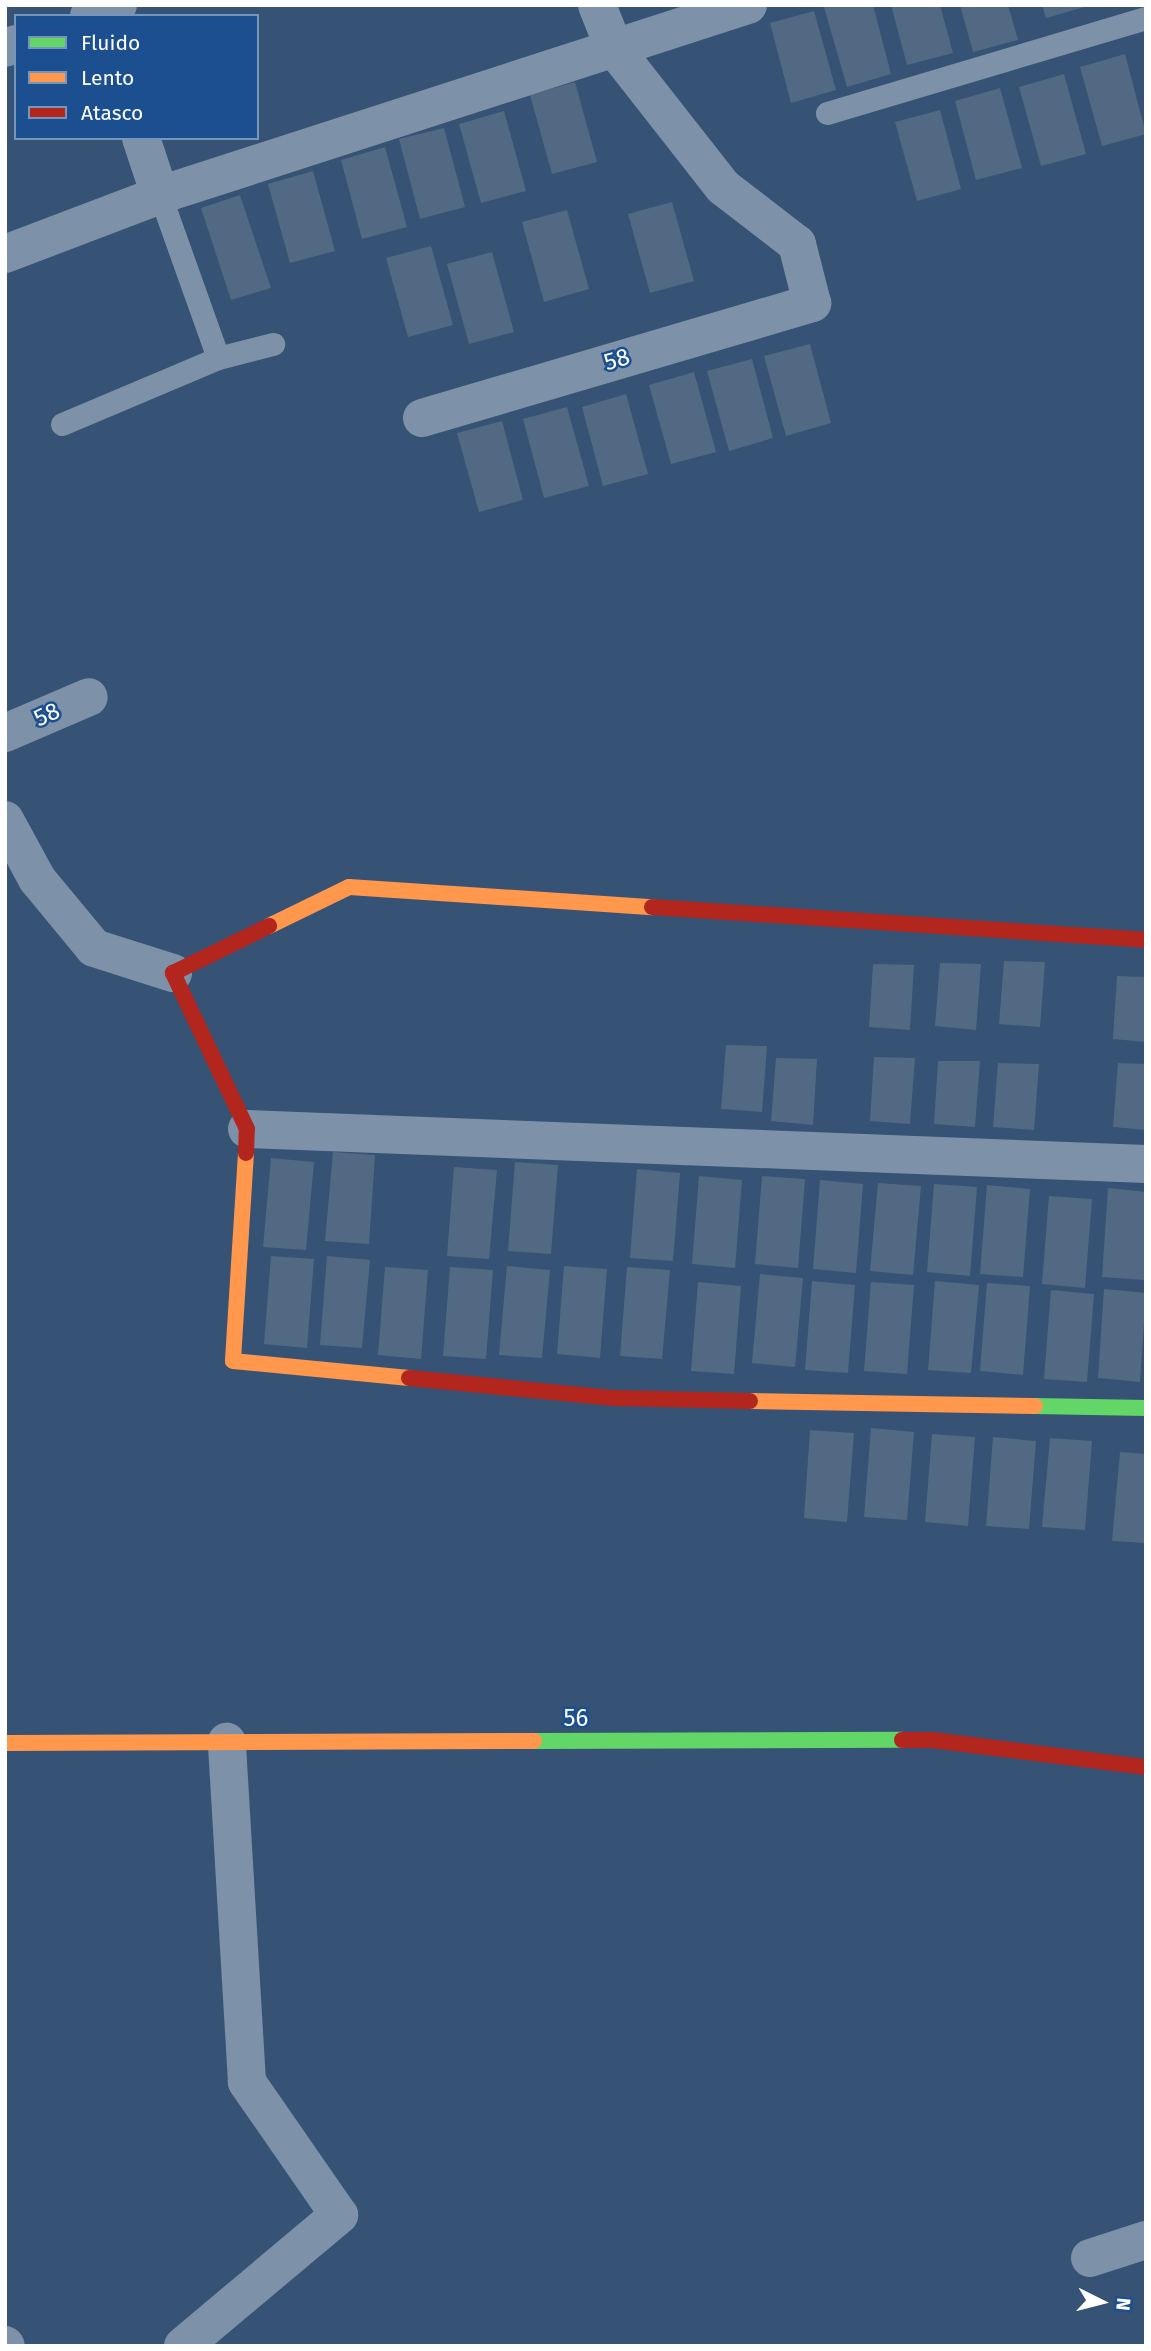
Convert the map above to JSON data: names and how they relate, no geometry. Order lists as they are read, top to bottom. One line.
{"streets":{"street":["58","56"]},"legend":["Fluido","Lento","Atasco"],"north":"right"}
